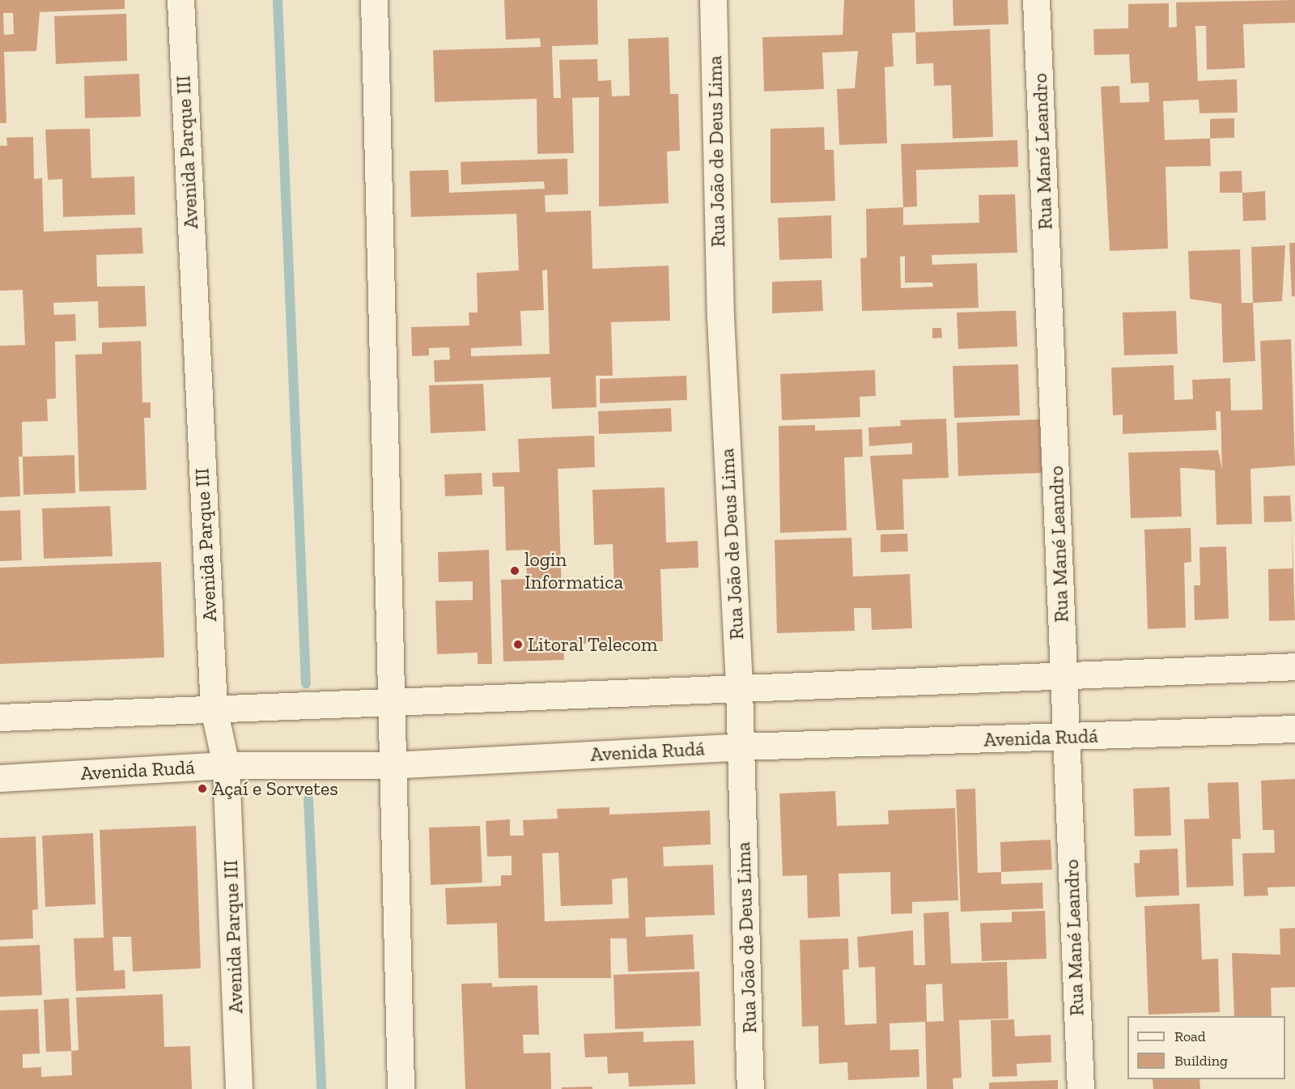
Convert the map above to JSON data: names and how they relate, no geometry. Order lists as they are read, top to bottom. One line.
{"streets":{"street":["Rua João de Deus Lima","Rua Mané Leandro","Avenida Parque III","Avenida Rudá"]},"crossings":[["Rua João de Deus Lima","Avenida Rudá"],["Rua Mané Leandro","Avenida Rudá"],["Avenida Parque III","Avenida Rudá"]],"places":["login Informatica","Litoral Telecom","Açaí e Sorvetes"],"legend":["Road","Building"]}
